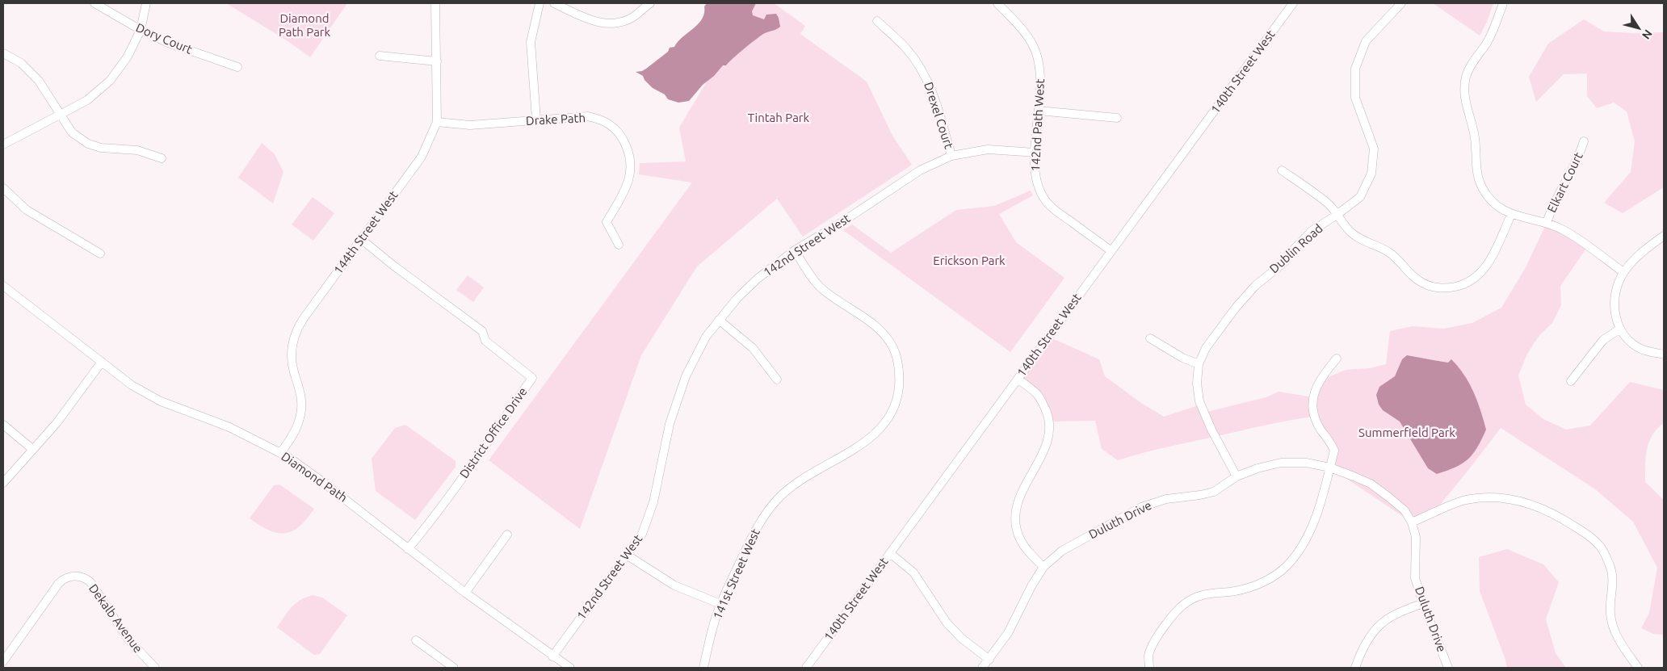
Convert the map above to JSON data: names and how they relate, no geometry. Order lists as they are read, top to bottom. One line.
{"streets":{"street":["Dory Court","140th Street West","Drexel Court","Drake Path","142nd Path West","Elkart Court","144th Street West","142nd Street West","Dublin Road","District Office Drive","Diamond Path","Duluth Drive","141st Street West","Dekalb Avenue"]},"crossings":[["140th Street West","142nd Path West"],["Drexel Court","142nd Street West"],["Drake Path","144th Street West"],["142nd Path West","142nd Street West"],["144th Street West","District Office Drive"],["144th Street West","Diamond Path"],["142nd Street West","Diamond Path"],["142nd Street West","141st Street West"],["Dublin Road","Duluth Drive"],["District Office Drive","Diamond Path"]],"parks":["Diamond Path Park","Tintah Park","Erickson Park","Summerfield Park"],"north":"bottom right"}
